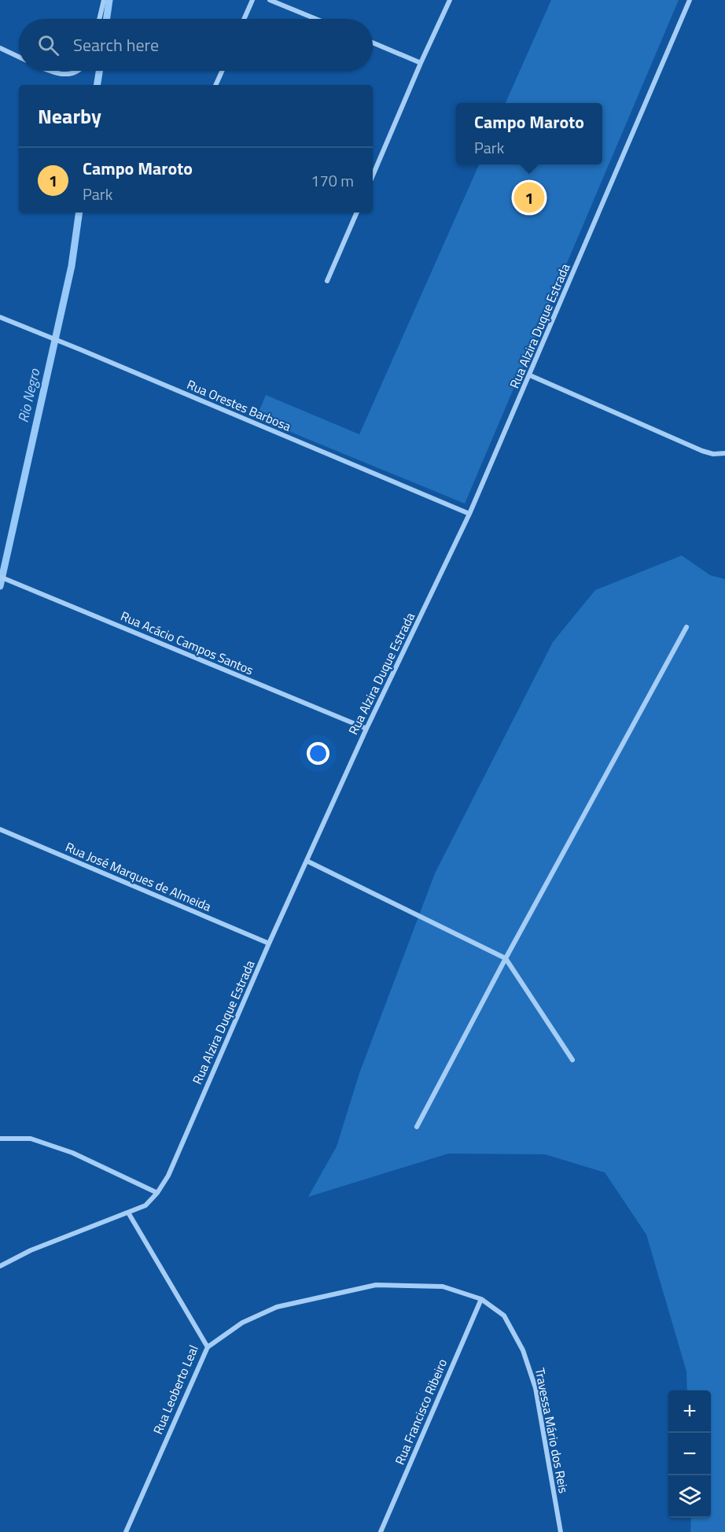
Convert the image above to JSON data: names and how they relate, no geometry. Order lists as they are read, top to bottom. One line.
{"streets":{"street":["Rua Alzira Duque Estrada","Rua Orestes Barbosa","Rua Acácio Campos Santos","Rua José Marques de Almeida","Rua Leoberto Leal","Rua Francisco Ribeiro","Travessa Mário dos Reis"]},"crossings":[["Rua Alzira Duque Estrada","Rua Orestes Barbosa"],["Rua Alzira Duque Estrada","Rua Acácio Campos Santos"],["Rua Alzira Duque Estrada","Rua José Marques de Almeida"],["Rua Alzira Duque Estrada","Rua Leoberto Leal"],["Rua Leoberto Leal","Travessa Mário dos Reis"],["Rua Francisco Ribeiro","Travessa Mário dos Reis"]],"water":["Rio Negro"],"page":{"search":"Search here","heading":"Nearby","popup":["Campo Maroto","Park"],"list":[{"mark":"1","name":"Campo Maroto","note":"Park","value":"170 m"}],"pins":"1","map_buttons":["+","−"]}}
